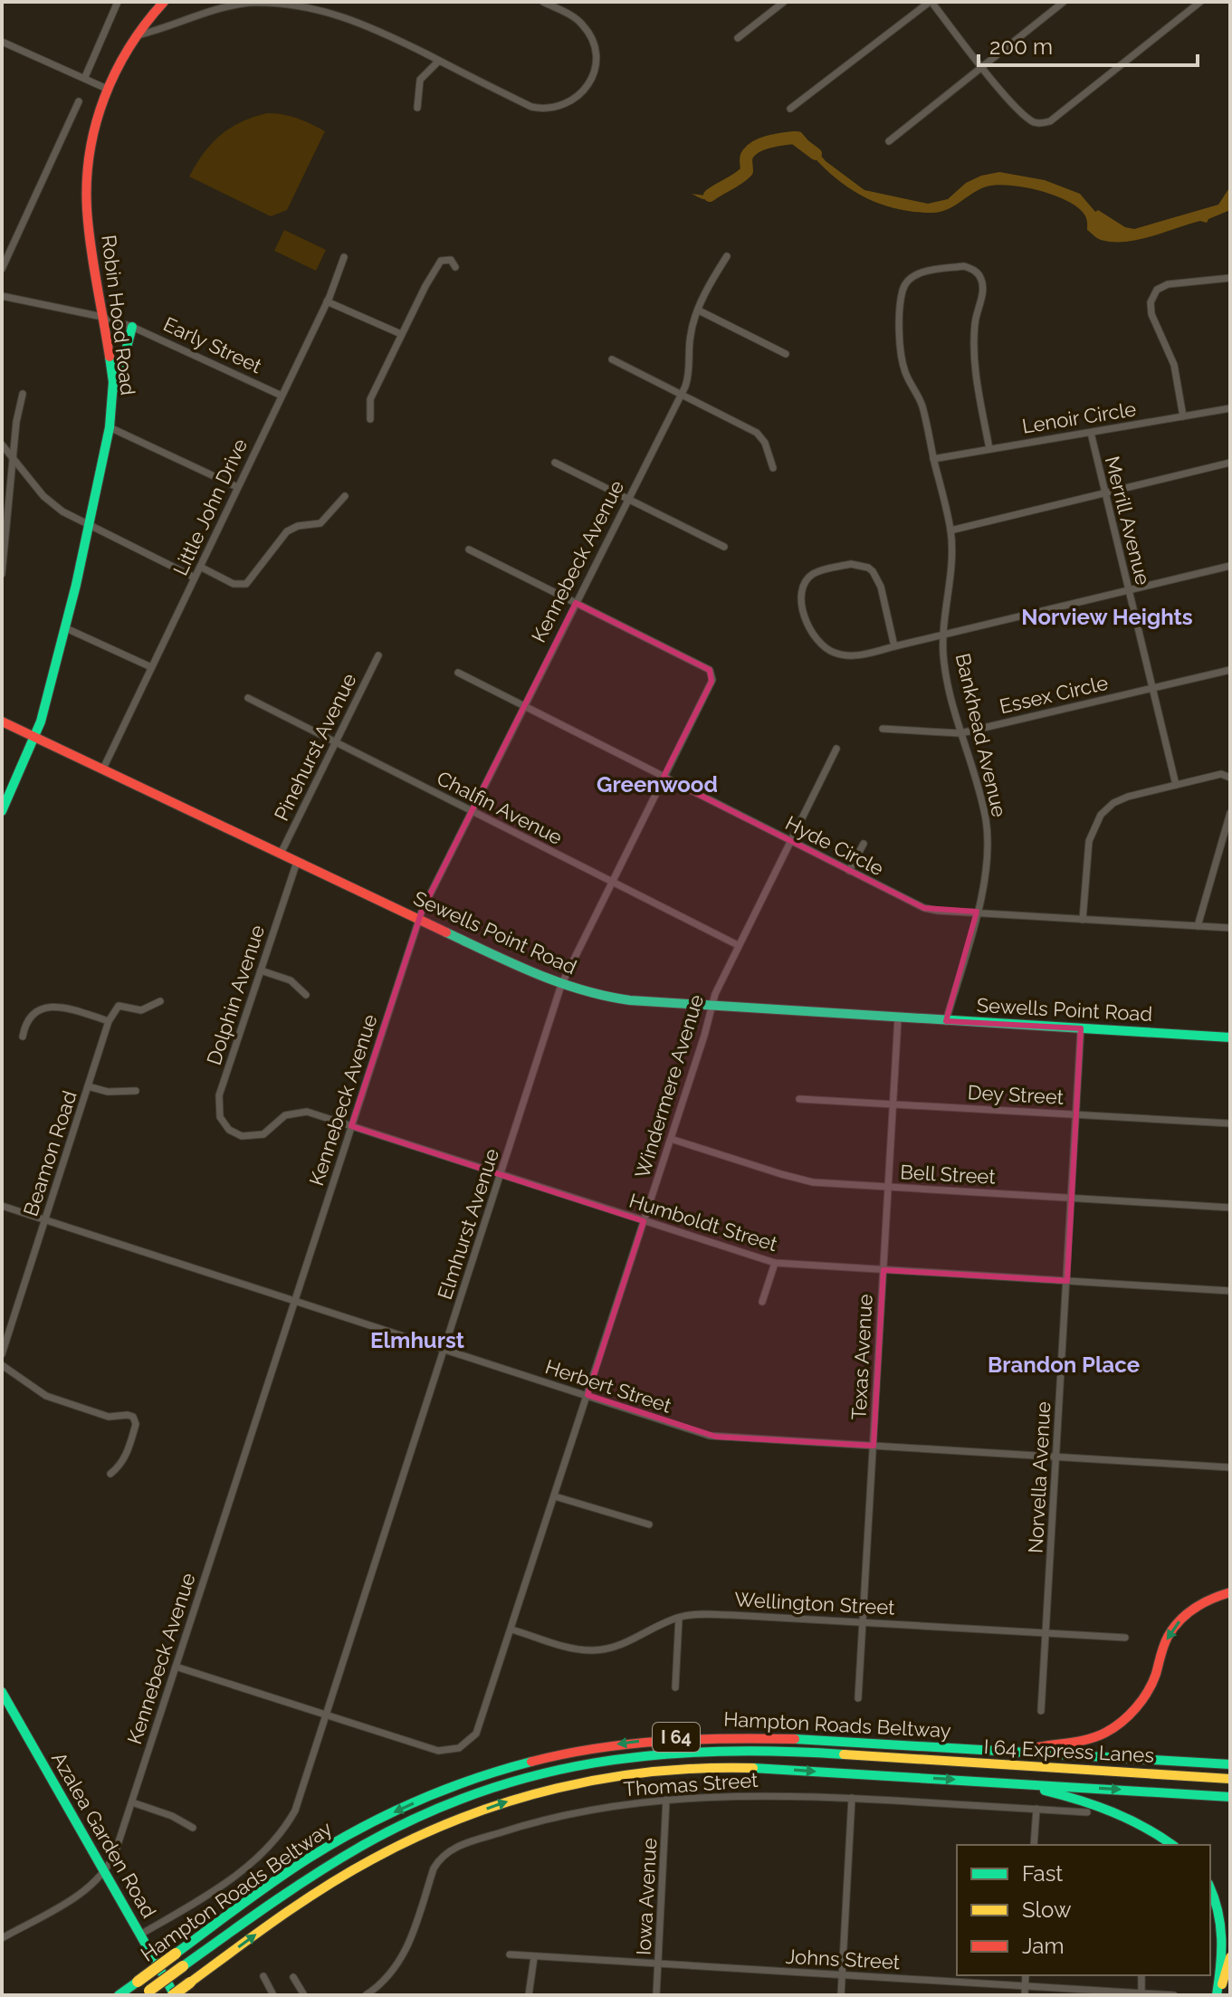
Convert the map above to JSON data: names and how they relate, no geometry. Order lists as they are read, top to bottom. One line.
{"streets":{"main road":["Robin Hood Road","Sewells Point Road","Hampton Roads Beltway","I 64","I 64 Express Lanes","Azalea Garden Road"],"street":["Early Street","Lenoir Circle","Little John Drive","Merrill Avenue","Kennebeck Avenue","Essex Circle","Bankhead Avenue","Pinehurst Avenue","Chalfin Avenue","Hyde Circle","Dolphin Avenue","Windermere Avenue","Dey Street","Beamon Road","Bell Street","Humboldt Street","Elmhurst Avenue","Texas Avenue","Herbert Street","Norvella Avenue","Wellington Street","Thomas Street","Iowa Avenue","Johns Street"]},"crossings":[["Robin Hood Road","Early Street"],["Robin Hood Road","Sewells Point Road"],["Early Street","Little John Drive"],["Lenoir Circle","Merrill Avenue"],["Lenoir Circle","Bankhead Avenue"],["Little John Drive","Sewells Point Road"],["Merrill Avenue","Essex Circle"],["Kennebeck Avenue","Chalfin Avenue"],["Kennebeck Avenue","Hyde Circle"],["Kennebeck Avenue","Sewells Point Road"],["Kennebeck Avenue","Humboldt Street"],["Kennebeck Avenue","Elmhurst Avenue"],["Kennebeck Avenue","Herbert Street"],["Kennebeck Avenue","Azalea Garden Road"],["Essex Circle","Bankhead Avenue"],["Bankhead Avenue","Hyde Circle"],["Bankhead Avenue","Sewells Point Road"],["Pinehurst Avenue","Chalfin Avenue"],["Pinehurst Avenue","Sewells Point Road"],["Chalfin Avenue","Windermere Avenue"],["Chalfin Avenue","Elmhurst Avenue"],["Hyde Circle","Windermere Avenue"],["Hyde Circle","Elmhurst Avenue"],["Sewells Point Road","Dolphin Avenue"],["Sewells Point Road","Windermere Avenue"],["Sewells Point Road","Elmhurst Avenue"],["Sewells Point Road","Texas Avenue"],["Sewells Point Road","Norvella Avenue"],["Dolphin Avenue","Humboldt Street"],["Windermere Avenue","Bell Street"],["Windermere Avenue","Humboldt Street"],["Windermere Avenue","Elmhurst Avenue"],["Windermere Avenue","Herbert Street"],["Windermere Avenue","Wellington Street"],["Dey Street","Texas Avenue"],["Dey Street","Norvella Avenue"],["Beamon Road","Herbert Street"],["Bell Street","Texas Avenue"],["Bell Street","Norvella Avenue"],["Humboldt Street","Elmhurst Avenue"],["Humboldt Street","Texas Avenue"],["Humboldt Street","Norvella Avenue"],["Elmhurst Avenue","Herbert Street"],["Elmhurst Avenue","Azalea Garden Road"],["Texas Avenue","Herbert Street"],["Texas Avenue","Wellington Street"],["Herbert Street","Norvella Avenue"],["Norvella Avenue","Wellington Street"],["I 64","Azalea Garden Road"],["Thomas Street","Iowa Avenue"],["Iowa Avenue","Johns Street"]],"districts":["Norview Heights","Greenwood","Elmhurst","Brandon Place"],"legend":["Fast","Slow","Jam"],"scale_bar":"200 m"}
